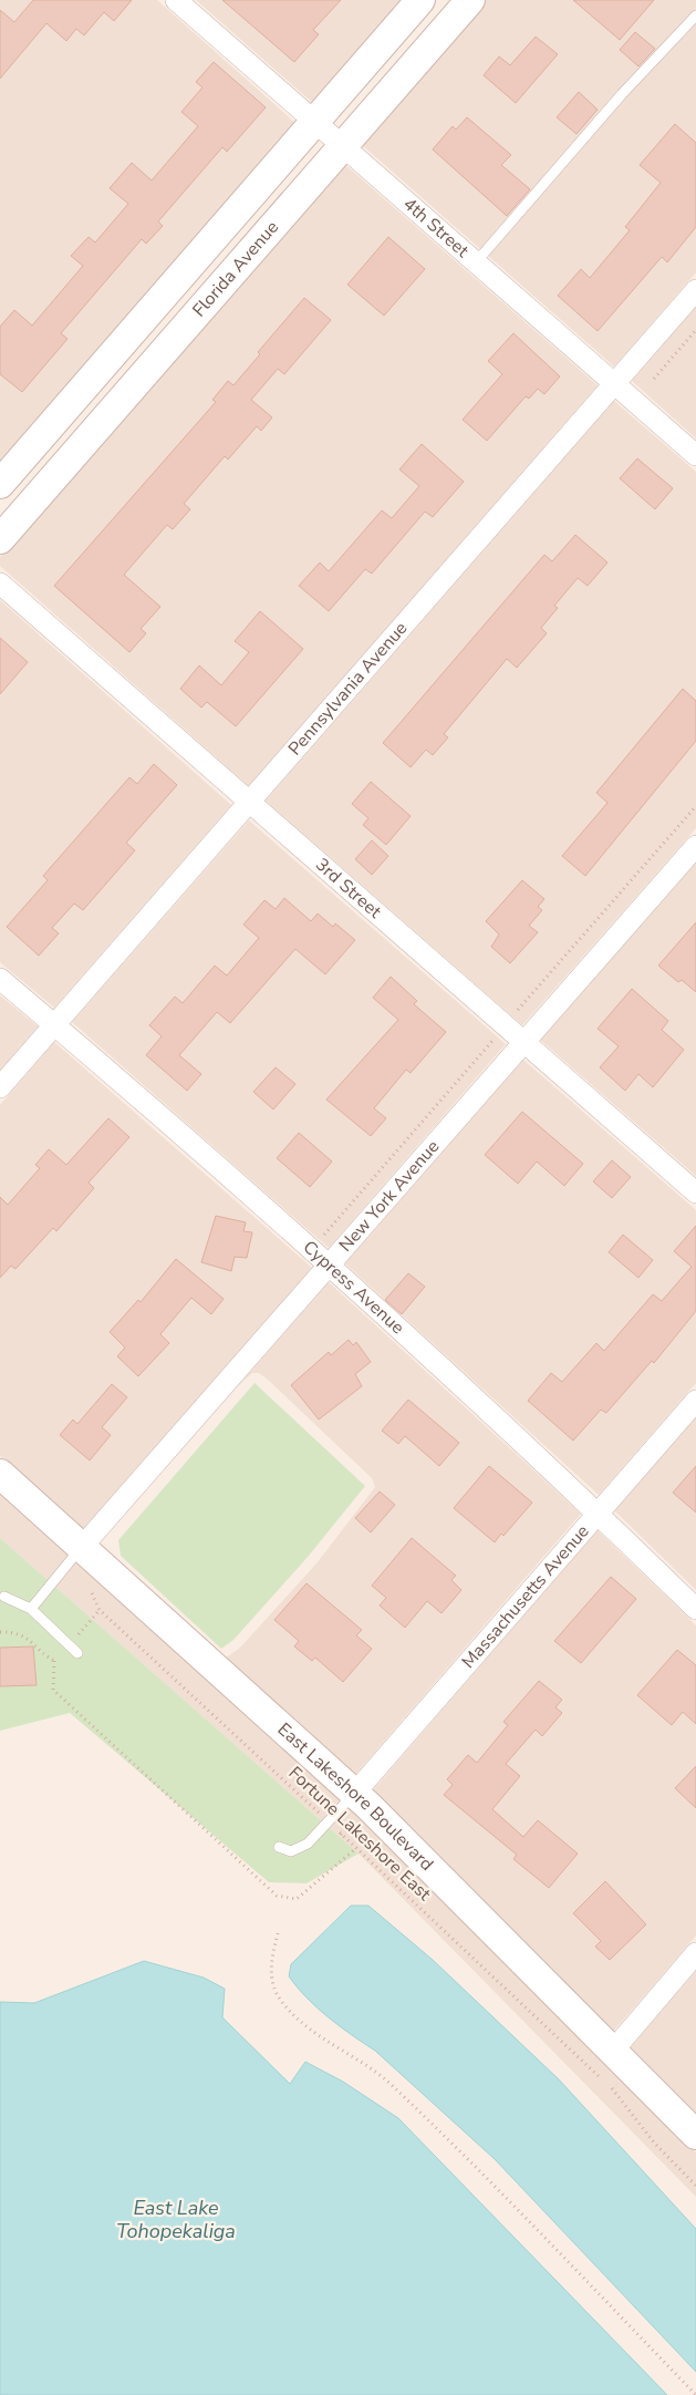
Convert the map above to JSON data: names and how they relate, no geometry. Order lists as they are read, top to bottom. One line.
{"streets":{"main road":["Florida Avenue","East Lakeshore Boulevard"],"street":["4th Street","Pennsylvania Avenue","3rd Street","New York Avenue","Cypress Avenue","Massachusetts Avenue"],"path":["Fortune Lakeshore East"]},"crossings":[["4th Street","Florida Avenue"],["4th Street","Pennsylvania Avenue"],["Pennsylvania Avenue","3rd Street"],["Pennsylvania Avenue","Cypress Avenue"],["3rd Street","New York Avenue"],["New York Avenue","Cypress Avenue"],["New York Avenue","East Lakeshore Boulevard"],["New York Avenue","Fortune Lakeshore East"],["Cypress Avenue","Massachusetts Avenue"],["Massachusetts Avenue","East Lakeshore Boulevard"],["East Lakeshore Boulevard","Fortune Lakeshore East"]],"water":["East Lake Tohopekaliga"]}
